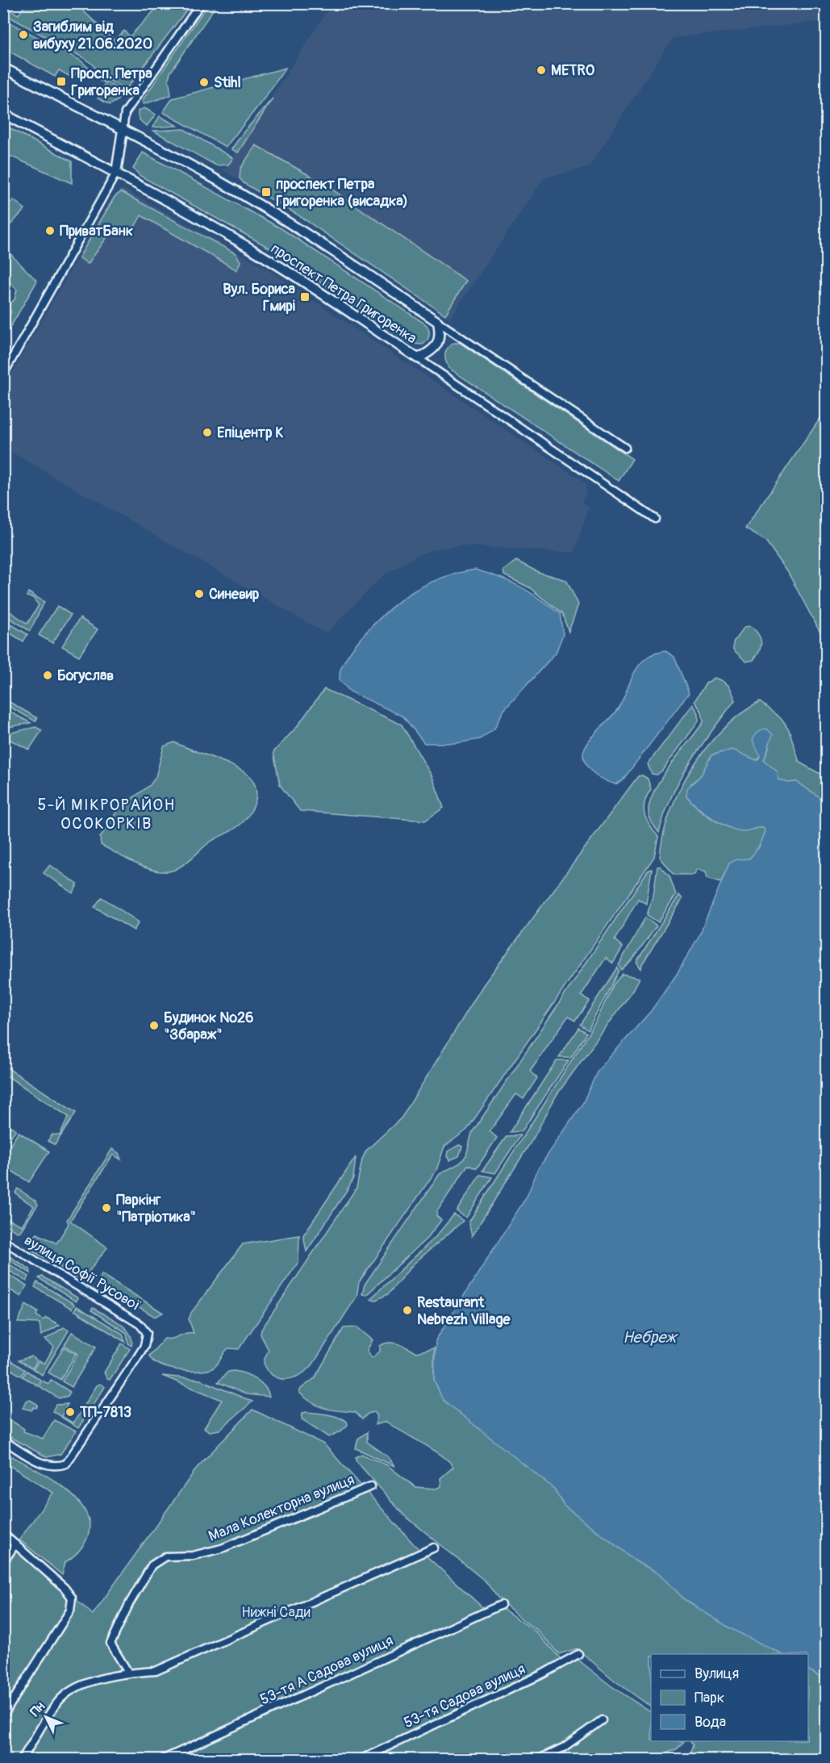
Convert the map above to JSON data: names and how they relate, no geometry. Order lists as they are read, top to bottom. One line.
{"streets":{"street":["проспект Петра Григоренка","вулиця Софії Русової","Мала Колекторна вулиця","53-тя А Садова вулиця","53-тя Садова вулиця"]},"districts":["5-Й МІКРОРАЙОН ОСОКОРКІВ"],"water":["Небреж"],"parks":["Нижні Сади"],"places":{"other":["Загиблим від вибуху 21.06.2020","METRO","Stihl","ПриватБанк","Епіцентр К","Синевир","Богуслав","Будинок №26 \"Збараж\"","Паркінг \"Патріотика\"","Restaurant Nebrezh Village","ТП-7813"],"transit":["Просп. Петра Григоренка","проспект Петра Григоренка (висадка)","Вул. Бориса Гмирі"]},"legend":["Вулиця","Парк","Вода"],"north":"top left"}
